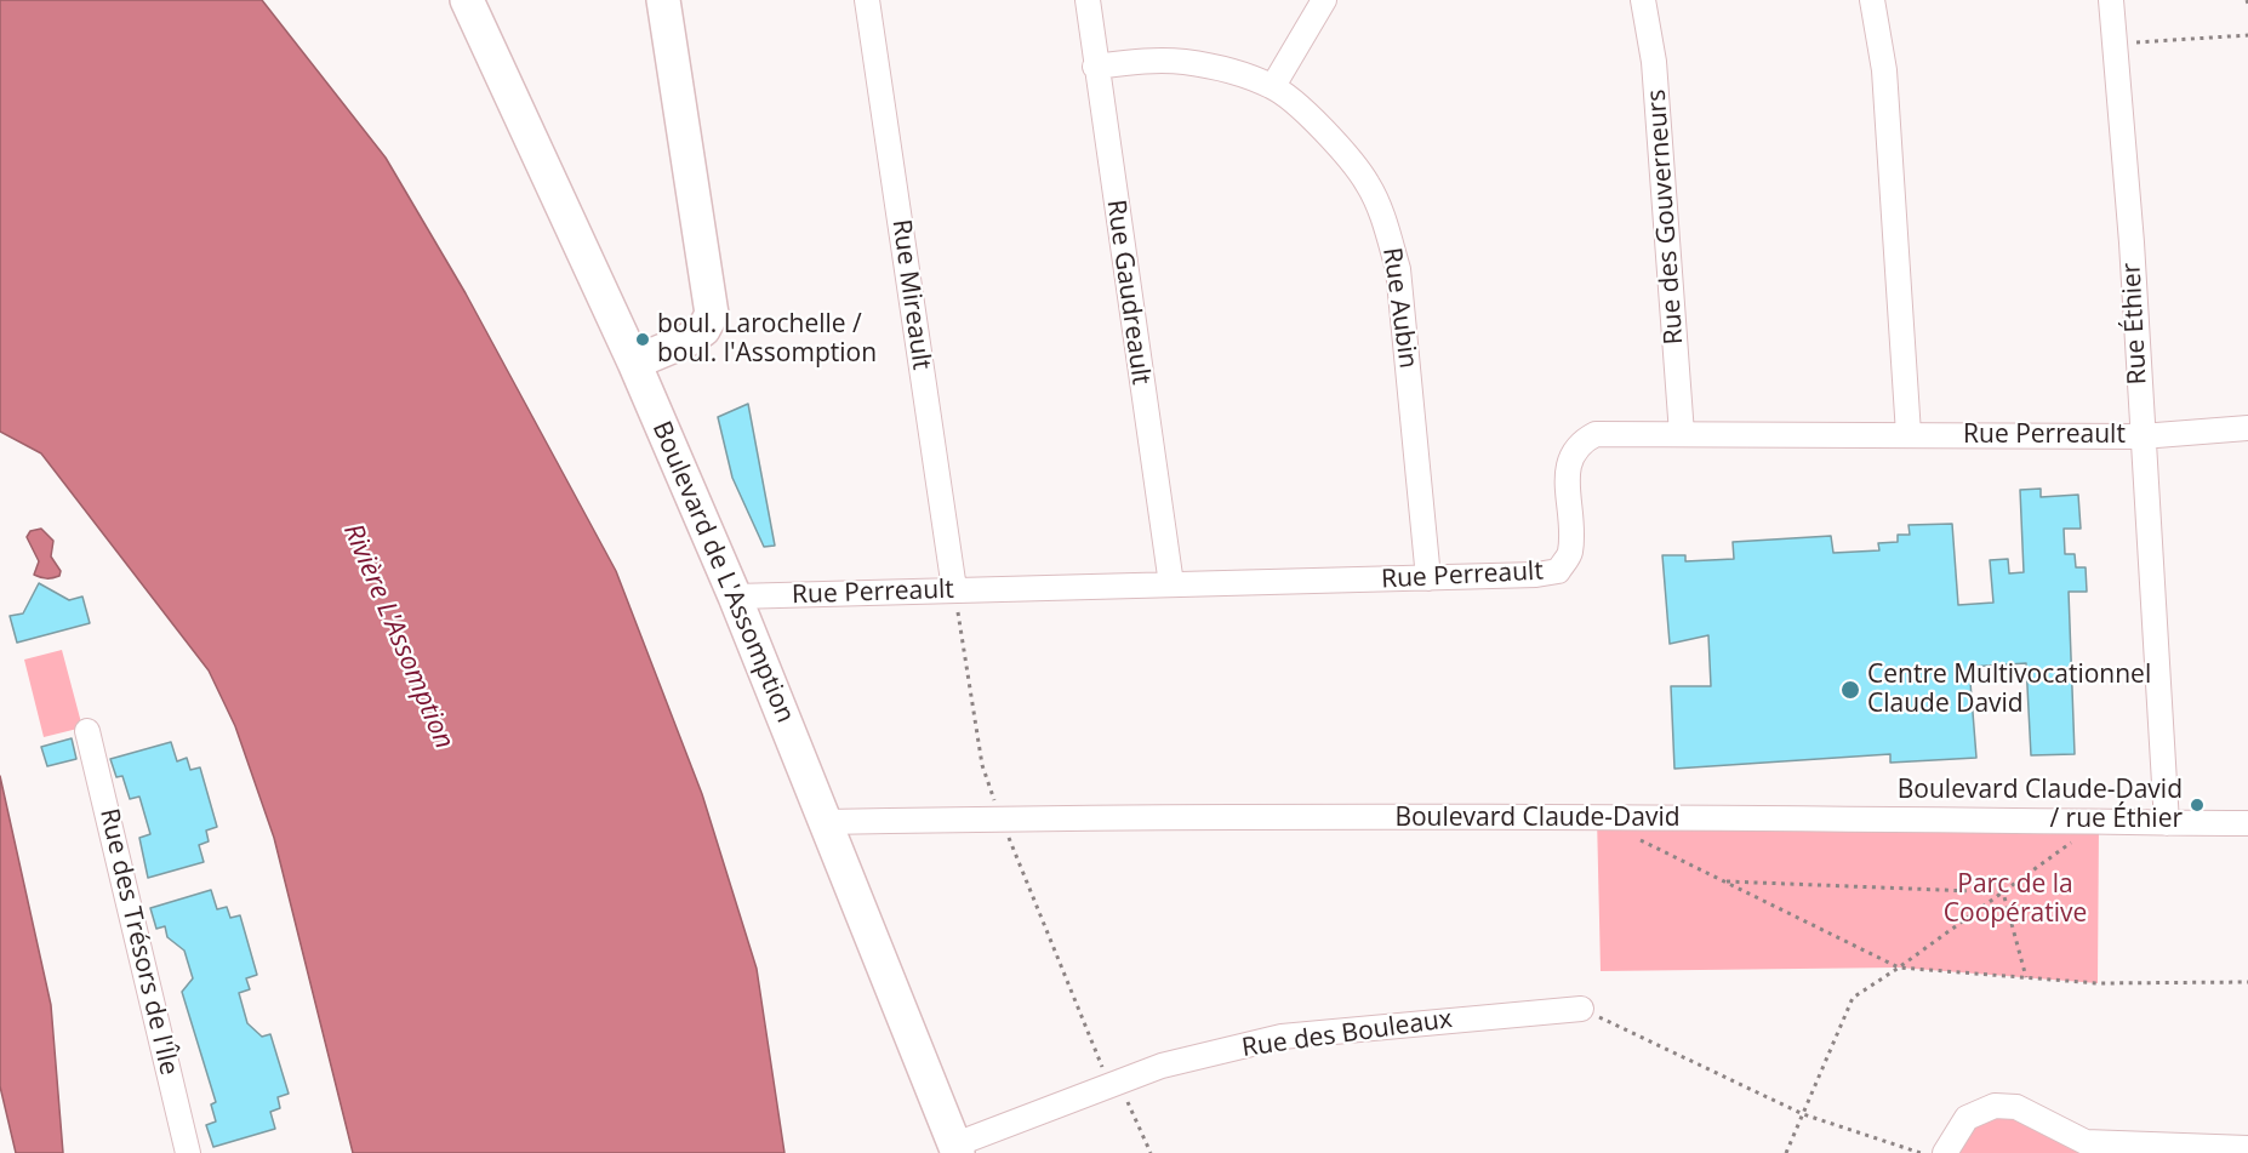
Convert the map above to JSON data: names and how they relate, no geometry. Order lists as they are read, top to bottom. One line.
{"streets":{"street":["Rue des Gouverneurs","Rue Gaudreault","Rue Mireault","Rue Aubin","Rue Éthier","Rue Perreault","Boulevard de L'Assomption","Boulevard Claude-David","Rue des Trésors de l'Île","Rue des Bouleaux"]},"crossings":[["Rue des Gouverneurs","Rue Perreault"],["Rue Gaudreault","Rue Aubin"],["Rue Gaudreault","Rue Perreault"],["Rue Mireault","Rue Perreault"],["Rue Aubin","Rue Perreault"],["Rue Éthier","Rue Perreault"],["Rue Éthier","Boulevard Claude-David"],["Rue Perreault","Boulevard de L'Assomption"],["Boulevard de L'Assomption","Boulevard Claude-David"],["Boulevard de L'Assomption","Rue des Bouleaux"]],"water":["Rivière L'Assomption"],"parks":["Parc de la Coopérative"],"places":["boul. Larochelle / boul. l'Assomption","Centre Multivocationnel Claude David","Boulevard Claude-David / rue Éthier"]}
